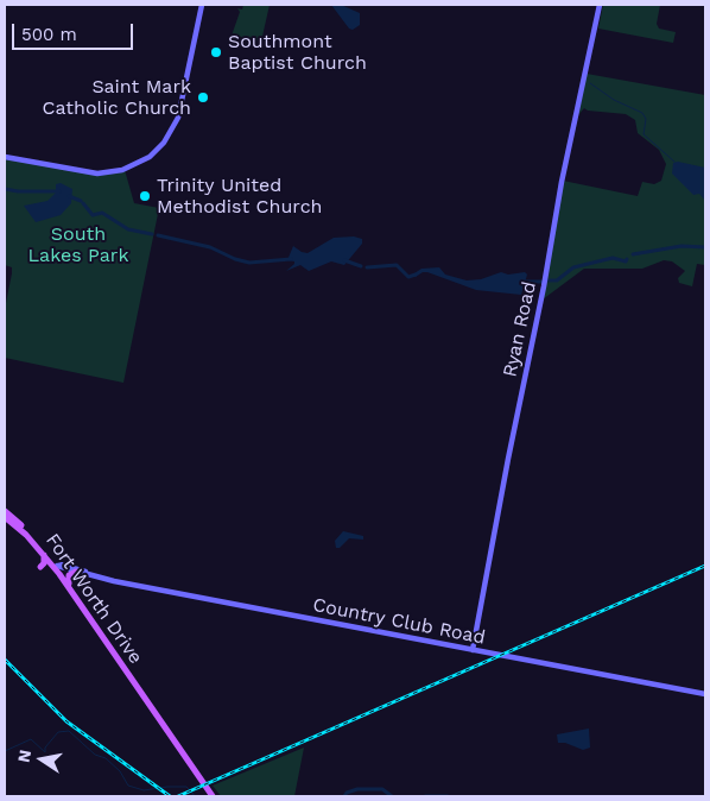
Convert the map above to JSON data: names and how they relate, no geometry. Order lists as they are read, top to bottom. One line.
{"streets":{"main road":["Ryan Road","Fort Worth Drive","Country Club Road"]},"crossings":[["Ryan Road","Country Club Road"],["Fort Worth Drive","Country Club Road"]],"parks":["South Lakes Park"],"places":["Southmont Baptist Church","Saint Mark Catholic Church","Trinity United Methodist Church"],"scale_bar":"500 m","north":"left"}
